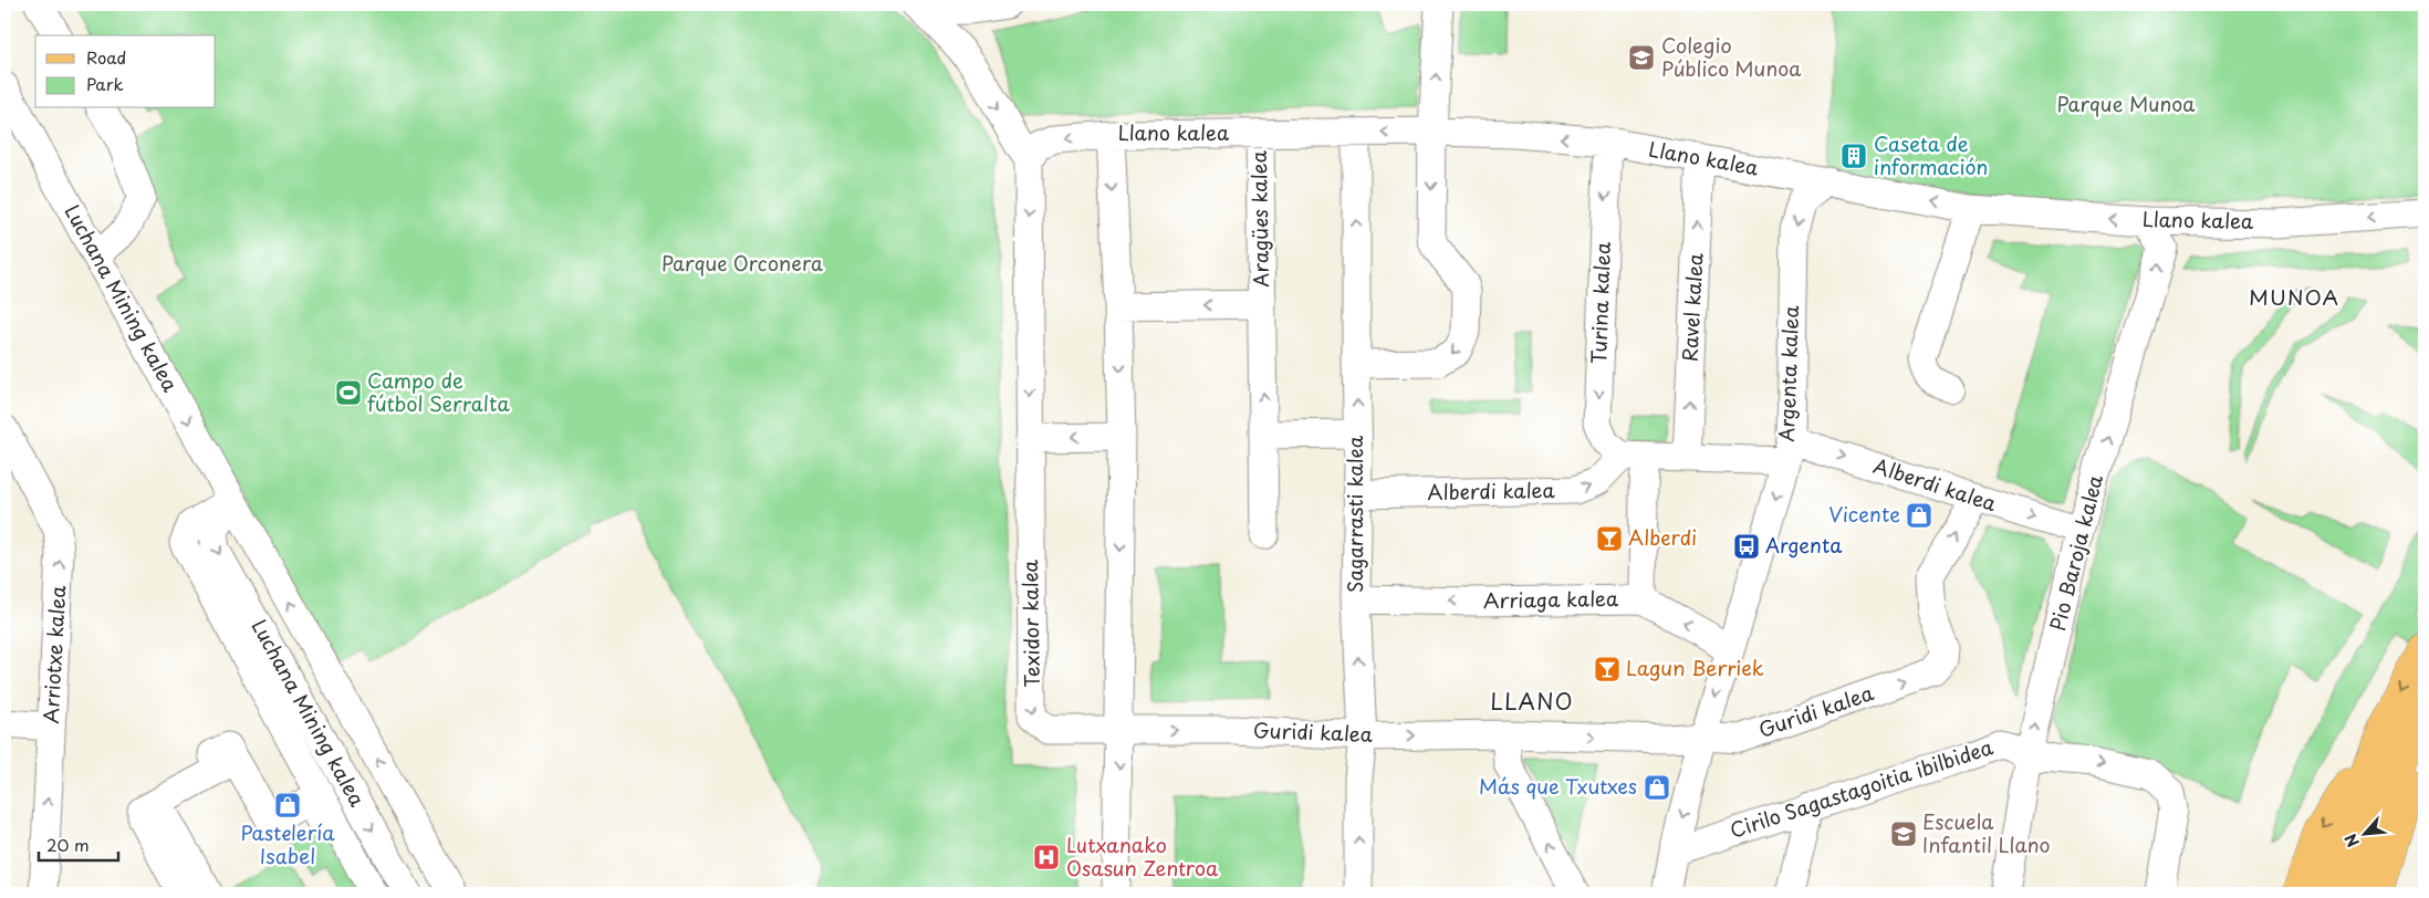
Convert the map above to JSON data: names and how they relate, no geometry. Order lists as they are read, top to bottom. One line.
{"streets":{"street":["Llano kalea","Aragües kalea","Luchana Mining kalea","Turina kalea","Ravel kalea","Argenta kalea","Alberdi kalea","Sagarrasti kalea","Pio Baroja kalea","Arriaga kalea","Texidor kalea","Arriotxe kalea","Guridi kalea","Cirilo Sagastagoitia ibilbidea"]},"crossings":[["Llano kalea","Aragües kalea"],["Llano kalea","Turina kalea"],["Llano kalea","Ravel kalea"],["Llano kalea","Argenta kalea"],["Llano kalea","Sagarrasti kalea"],["Llano kalea","Pio Baroja kalea"],["Llano kalea","Texidor kalea"],["Turina kalea","Alberdi kalea"],["Ravel kalea","Alberdi kalea"],["Argenta kalea","Alberdi kalea"],["Argenta kalea","Arriaga kalea"],["Argenta kalea","Guridi kalea"],["Argenta kalea","Cirilo Sagastagoitia ibilbidea"],["Alberdi kalea","Sagarrasti kalea"],["Alberdi kalea","Pio Baroja kalea"],["Alberdi kalea","Guridi kalea"],["Sagarrasti kalea","Arriaga kalea"],["Sagarrasti kalea","Guridi kalea"],["Pio Baroja kalea","Cirilo Sagastagoitia ibilbidea"],["Texidor kalea","Guridi kalea"]],"one_way":["Llano kalea","Turina kalea","Ravel kalea","Alberdi kalea","Pio Baroja kalea","Arriaga kalea","Arriotxe kalea","Guridi kalea"],"districts":["MUNOA","LLANO"],"parks":["Parque Munoa","Parque Orconera"],"places":{"school or university":["Colegio Público Munoa","Escuela Infantil Llano"],"building":["Caseta de información"],"sports":["Campo de fútbol Serralta"],"shop":["Vicente","Más que Txutxes","Pastelería Isabel"],"bar":["Alberdi","Lagun Berriek"],"bus stop":["Argenta"],"hospital":["Lutxanako Osasun Zentroa"]},"legend":["Road","Park"],"scale_bar":"20 m","north":"bottom left"}
